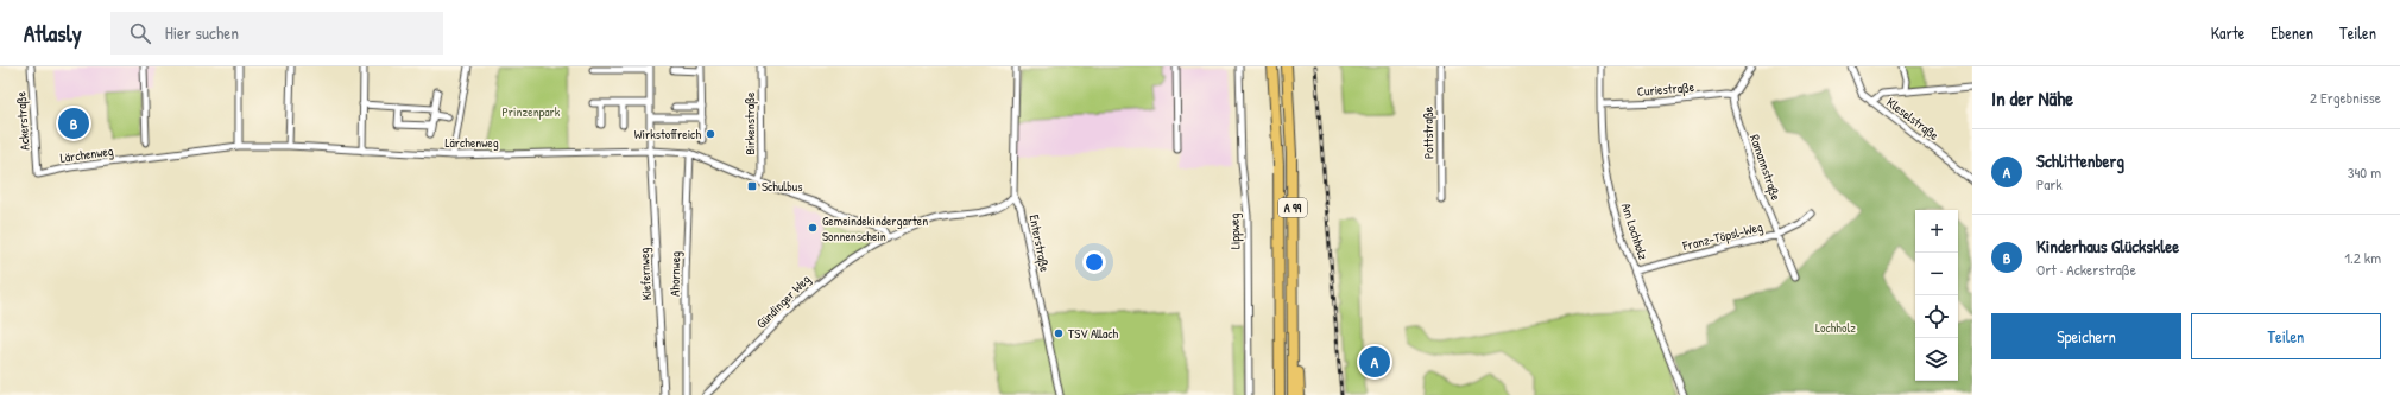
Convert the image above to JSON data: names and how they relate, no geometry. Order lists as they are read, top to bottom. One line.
{"streets":{"highway":["A 99"],"street":["Curiestraße","Kleselstraße","Ackerstraße","Birkenstraße","Pottstraße","Lärchenweg","Ramannstraße","Lippweg","Am Lochholz","Franz-Töpsl-Weg","Enterstraße","Kiefernweg","Ahornweg","Gündinger Weg"]},"crossings":[["Curiestraße","Ramannstraße"],["Curiestraße","Am Lochholz"],["Ackerstraße","Lärchenweg"],["Birkenstraße","Lärchenweg"],["Lärchenweg","Kiefernweg"],["Lärchenweg","Ahornweg"],["Lärchenweg","Gündinger Weg"],["Ramannstraße","Franz-Töpsl-Weg"],["Am Lochholz","Franz-Töpsl-Weg"],["Enterstraße","Gündinger Weg"]],"parks":["Prinzenpark","Lochholz"],"places":{"other":["Wirkstoffreich","Gemeindekindergarten Sonnenschein","TSV Allach"],"transit":["Schulbus"]},"page":{"header":"Atlasly","search":"Hier suchen","nav":["Karte","Ebenen","Teilen"],"heading":["In der Nähe","2 Ergebnisse"],"pins":["B","A"],"list":[{"mark":"A","name":"Schlittenberg","note":"Park","value":"340 m"},{"mark":"B","name":"Kinderhaus Glücksklee","note":"Ort · Ackerstraße","value":"1.2 km"}],"map_buttons":["+","−"],"buttons":["Speichern","Teilen"]}}
